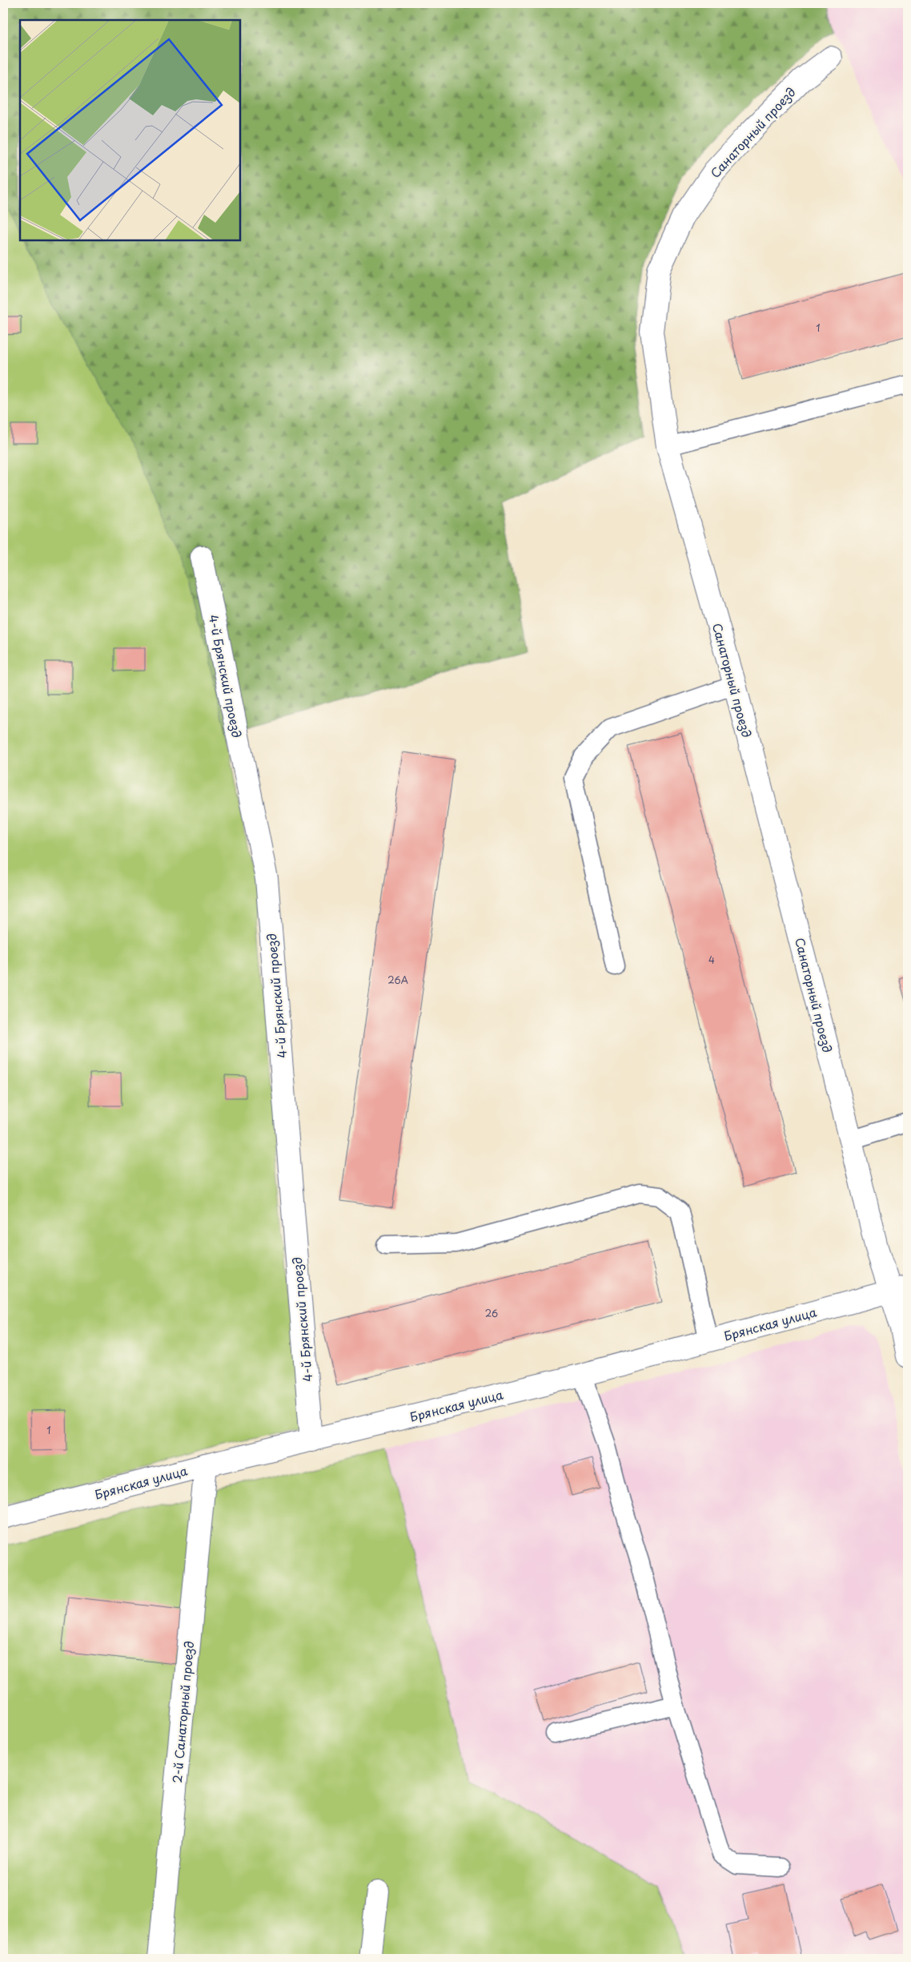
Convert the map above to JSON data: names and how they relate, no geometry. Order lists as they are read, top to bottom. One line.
{"streets":{"street":["Санаторный проезд","4-й Брянский проезд","Брянская улица","2-й Санаторный проезд"]},"crossings":[["Санаторный проезд","Брянская улица"],["4-й Брянский проезд","Брянская улица"],["Брянская улица","2-й Санаторный проезд"]],"house_numbers":["1","4","26А","26","1"]}
